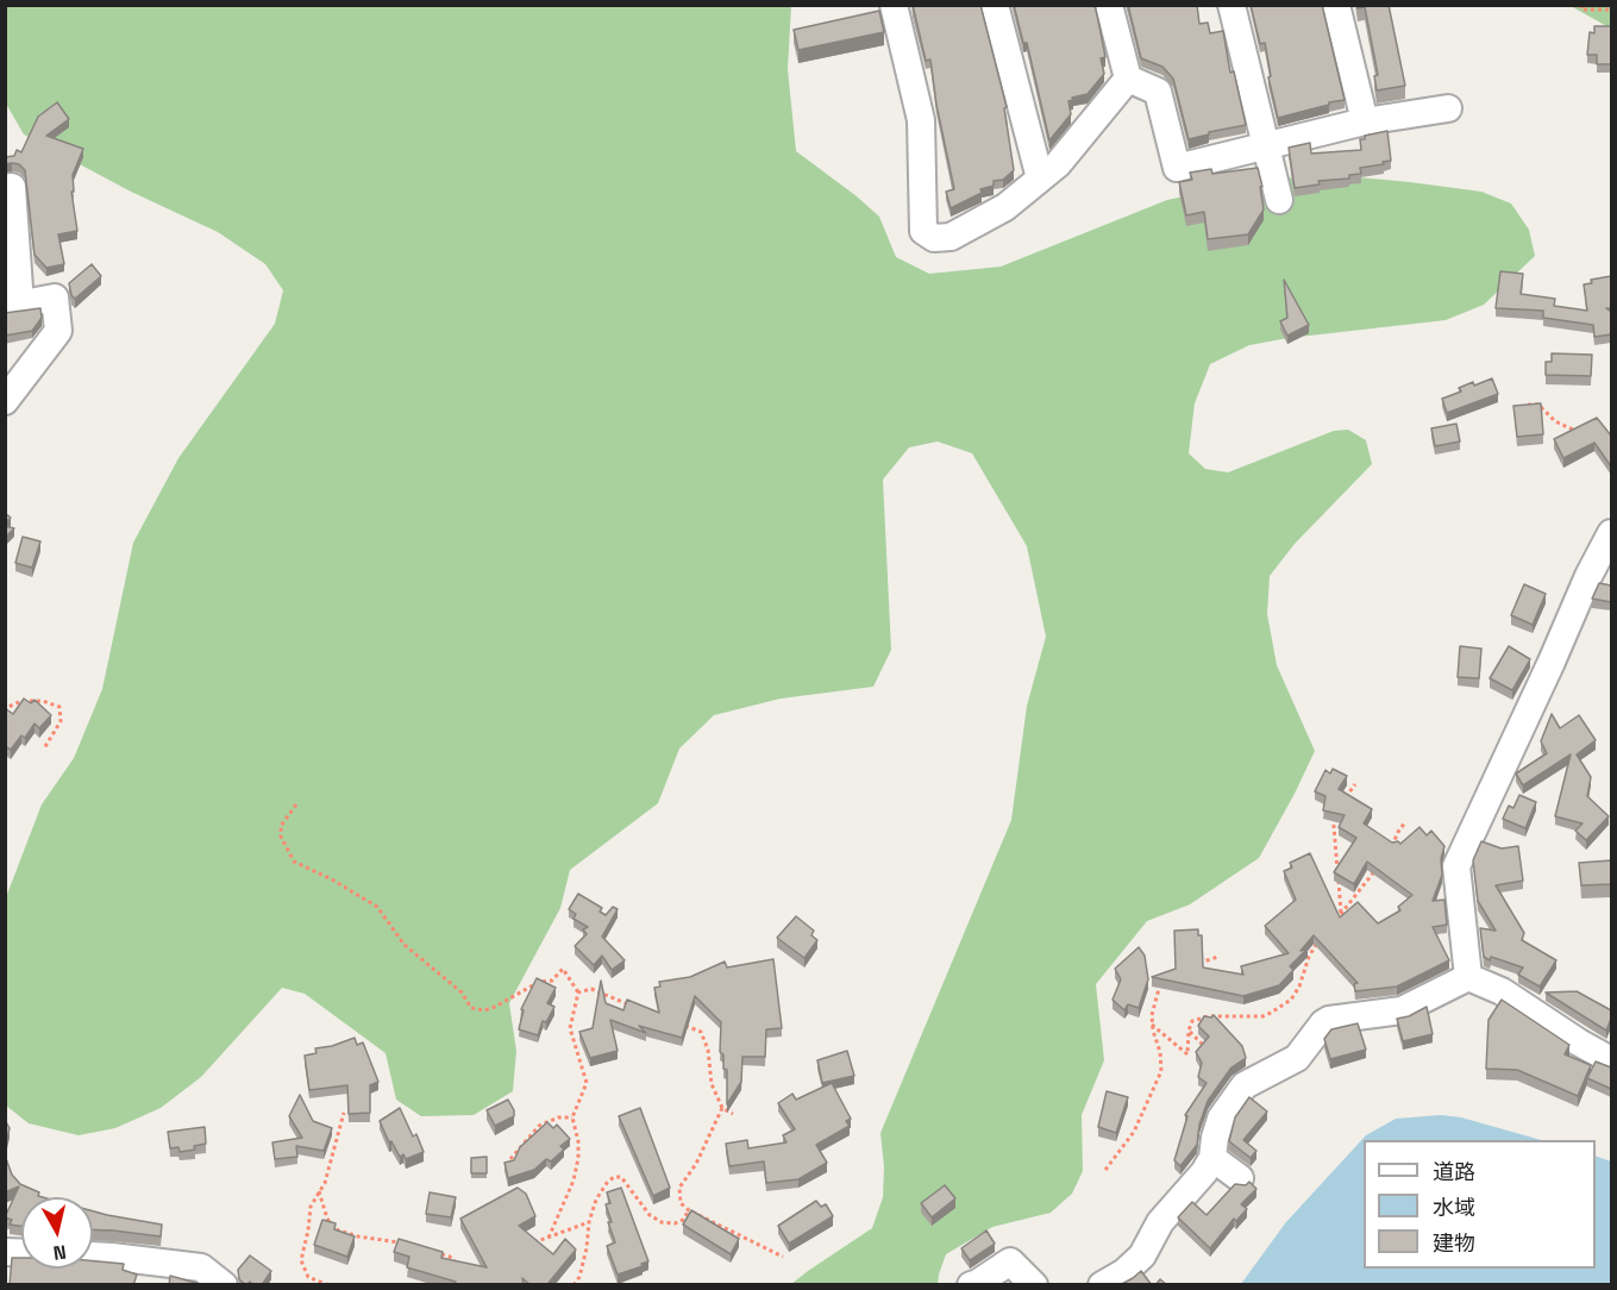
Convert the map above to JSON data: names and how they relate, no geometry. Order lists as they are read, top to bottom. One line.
{"legend":["道路","水域","建物"],"north":"bottom"}
